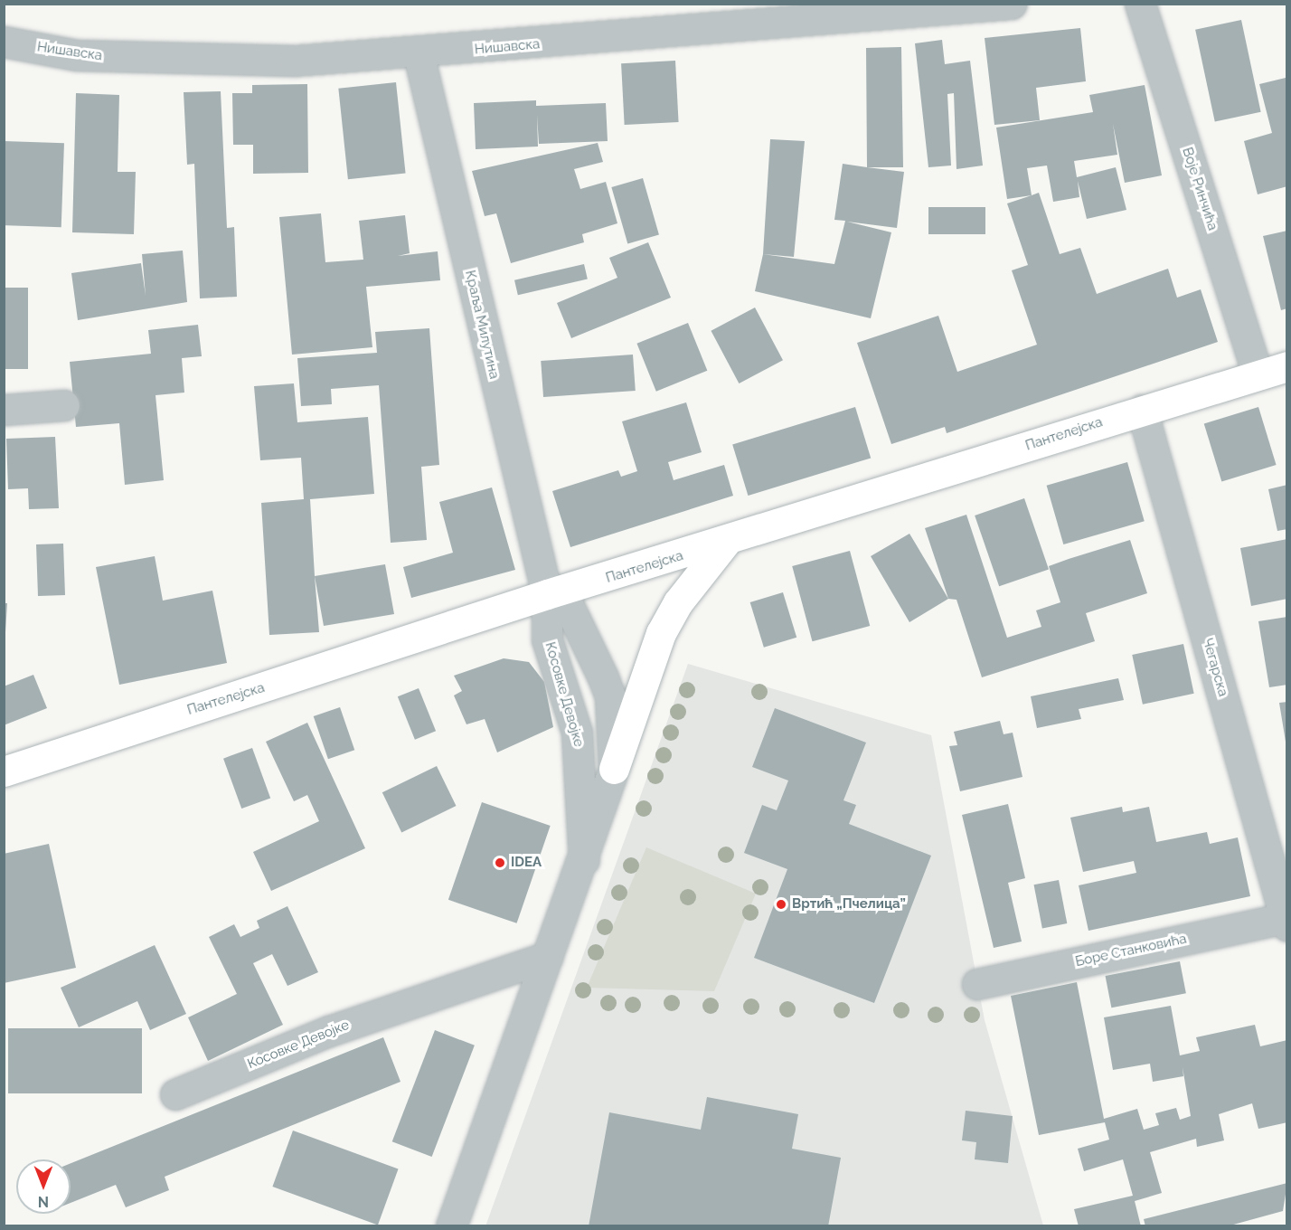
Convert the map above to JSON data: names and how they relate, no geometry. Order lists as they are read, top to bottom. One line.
{"streets":{"main road":["Пантелејска"],"street":["Нишавска","Воје Ринчића","Краља Милутина","Чегарска","Косовке Девојке","Боре Станковића"]},"crossings":[["Нишавска","Краља Милутина"],["Воје Ринчића","Пантелејска"],["Краља Милутина","Пантелејска"],["Краља Милутина","Косовке Девојке"],["Пантелејска","Чегарска"],["Пантелејска","Косовке Девојке"],["Чегарска","Боре Станковића"]],"places":["IDEA","Вртић „Пчелица”"],"north":"bottom"}
